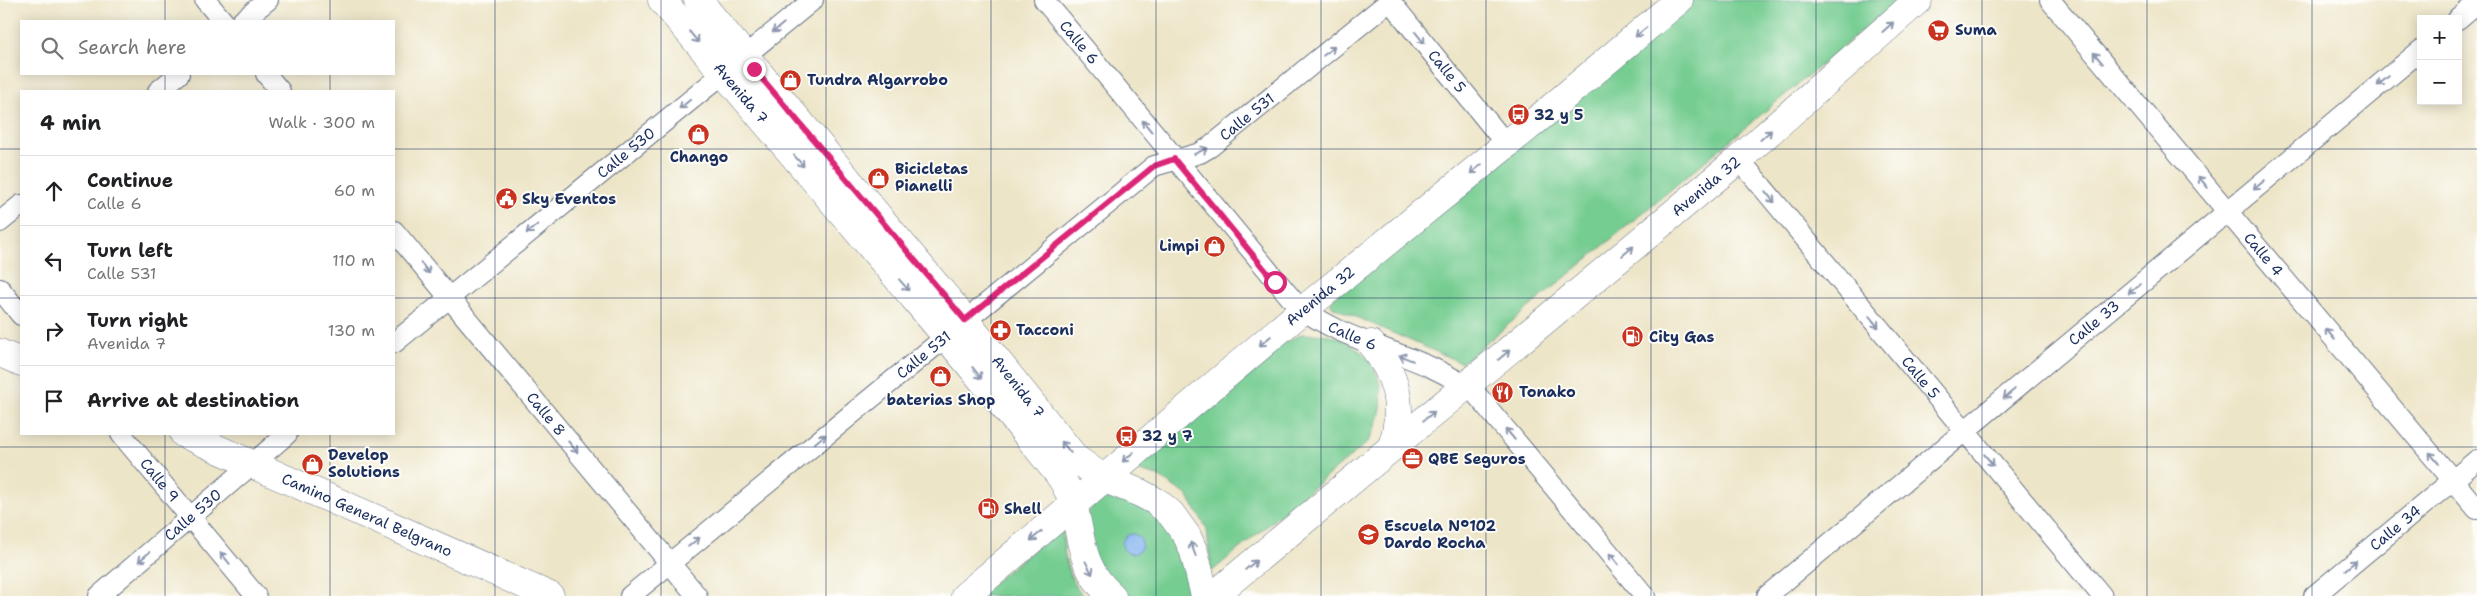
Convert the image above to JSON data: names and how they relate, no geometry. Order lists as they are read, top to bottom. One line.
{"streets":{"main road":["Avenida 7","Avenida 32","Camino General Belgrano"],"street":["Calle 6","Calle 5","Calle 531","Calle 530","Calle 4","Calle 33","Calle 8","Calle 9","Calle 34"]},"crossings":[["Calle 6","Calle 531"],["Calle 6","Avenida 32"],["Calle 5","Calle 531"],["Calle 5","Avenida 32"],["Calle 5","Calle 33"],["Avenida 7","Calle 531"],["Avenida 7","Calle 530"],["Avenida 7","Avenida 32"],["Calle 531","Calle 8"],["Calle 530","Calle 8"],["Calle 530","Calle 9"],["Calle 530","Camino General Belgrano"],["Calle 4","Calle 33"],["Calle 4","Calle 34"]],"one_way":["Calle 6","Calle 5","Calle 531","Calle 530","Calle 4","Calle 33","Calle 8","Calle 9","Calle 34"],"places":{"supermarket":["Suma"],"shop":["Tundra Algarrobo","Chango","Bicicletas Pianelli","Limpi","baterias Shop","Develop Solutions"],"bus stop":["32 y 5","32 y 7"],"public building":["Sky Eventos"],"pharmacy":["Tacconi"],"fuel station":["City Gas","Shell"],"restaurant":["Tonako"],"office":["QBE Seguros"],"school or university":["Escuela N°102 Dardo Rocha"]},"page":{"map_buttons":["+","−"],"search":"Search here","heading":["4 min","Walk · 300 m"],"list":[["Continue","Calle 6","60 m"],["Turn left","Calle 531","110 m"],["Turn right","Avenida 7","130 m"],"Arrive at destination"]}}
